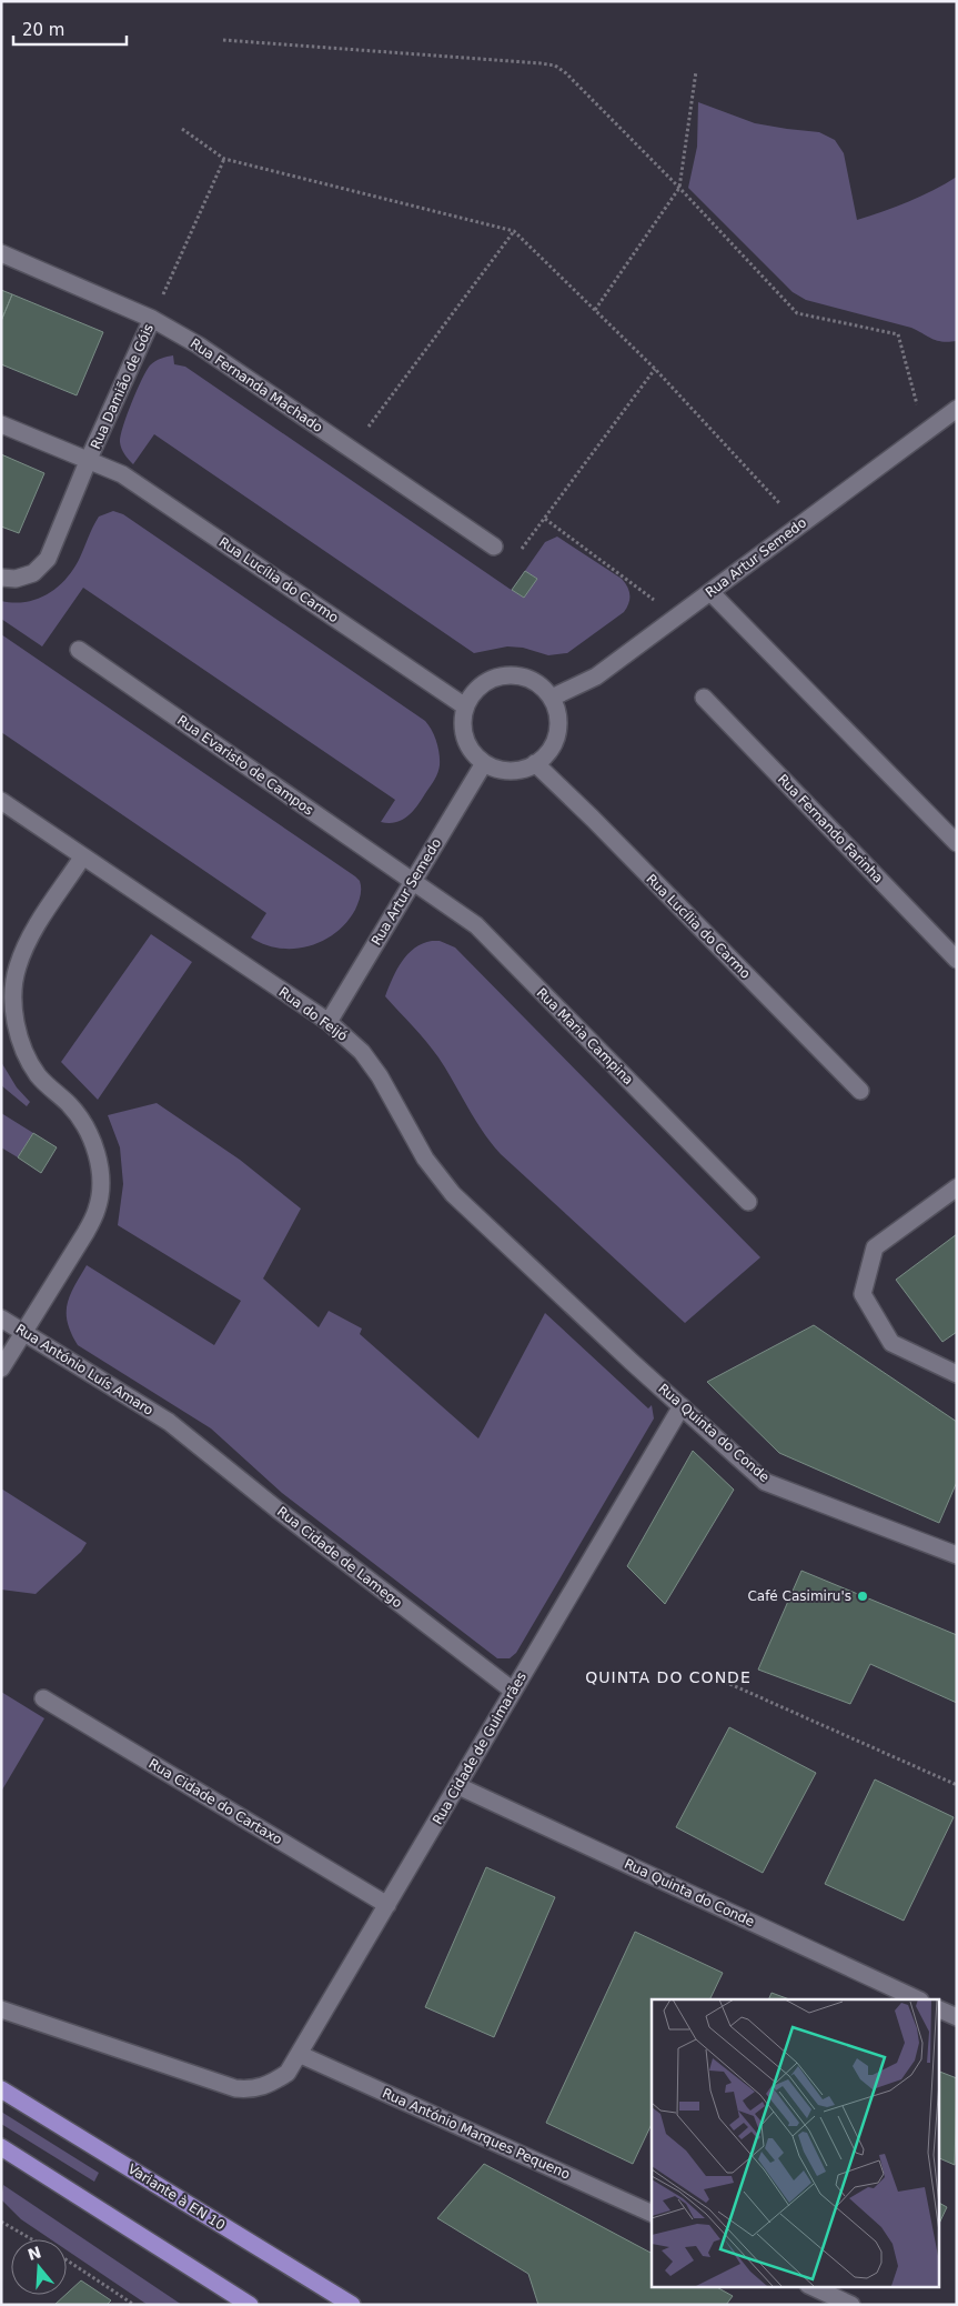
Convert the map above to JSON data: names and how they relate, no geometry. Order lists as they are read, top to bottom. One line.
{"streets":{"main road":["Variante à EN 10"],"street":["Rua Fernanda Machado","Rua Damião de Góis","Rua Artur Semedo","Rua Lucília do Carmo","Rua Evaristo de Campos","Rua Fernando Farinha","Rua do Feijó","Rua Maria Campina","Rua António Luís Amaro","Rua Quinta do Conde","Rua Cidade de Lamego","Rua Cidade de Guimarães","Rua Cidade do Cartaxo","Rua António Marques Pequeno"]},"crossings":[["Rua Fernanda Machado","Rua Damião de Góis"],["Rua Damião de Góis","Rua Lucília do Carmo"],["Rua Artur Semedo","Rua Lucília do Carmo"],["Rua Artur Semedo","Rua Evaristo de Campos"],["Rua Artur Semedo","Rua do Feijó"],["Rua Artur Semedo","Rua Maria Campina"],["Rua Evaristo de Campos","Rua Maria Campina"],["Rua do Feijó","Rua Quinta do Conde"],["Rua António Luís Amaro","Rua Cidade de Lamego"],["Rua Quinta do Conde","Rua Cidade de Guimarães"],["Rua Cidade de Lamego","Rua Cidade de Guimarães"],["Rua Cidade de Guimarães","Rua Cidade do Cartaxo"],["Rua Cidade de Guimarães","Rua António Marques Pequeno"]],"districts":["QUINTA DO CONDE"],"places":["Café Casimiru's"],"scale_bar":"20 m","north":"top"}
